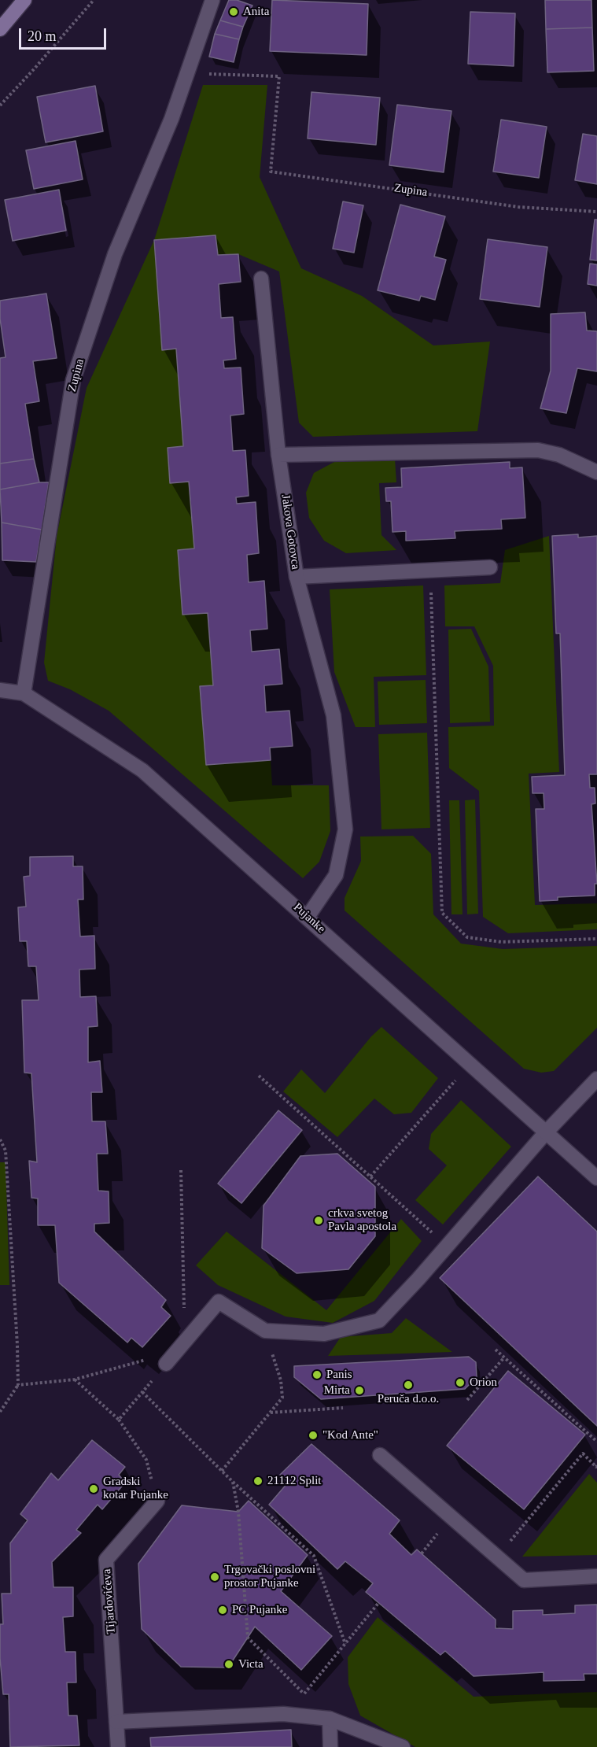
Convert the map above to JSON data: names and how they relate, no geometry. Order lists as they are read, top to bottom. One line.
{"streets":{"street":["Zupina","Jakova Gotovca","Pujanke","Tijardovićeva"]},"crossings":[["Zupina","Pujanke"],["Jakova Gotovca","Pujanke"]],"places":["Anita","crkva svetog Pavla apostola","Panis","Orion","Peruča d.o.o.","Mirta","\"Kod Ante\"","21112 Split","Gradski kotar Pujanke","Trgovački poslovni prostor Pujanke","PC Pujanke","Victa"],"scale_bar":"20 m"}
